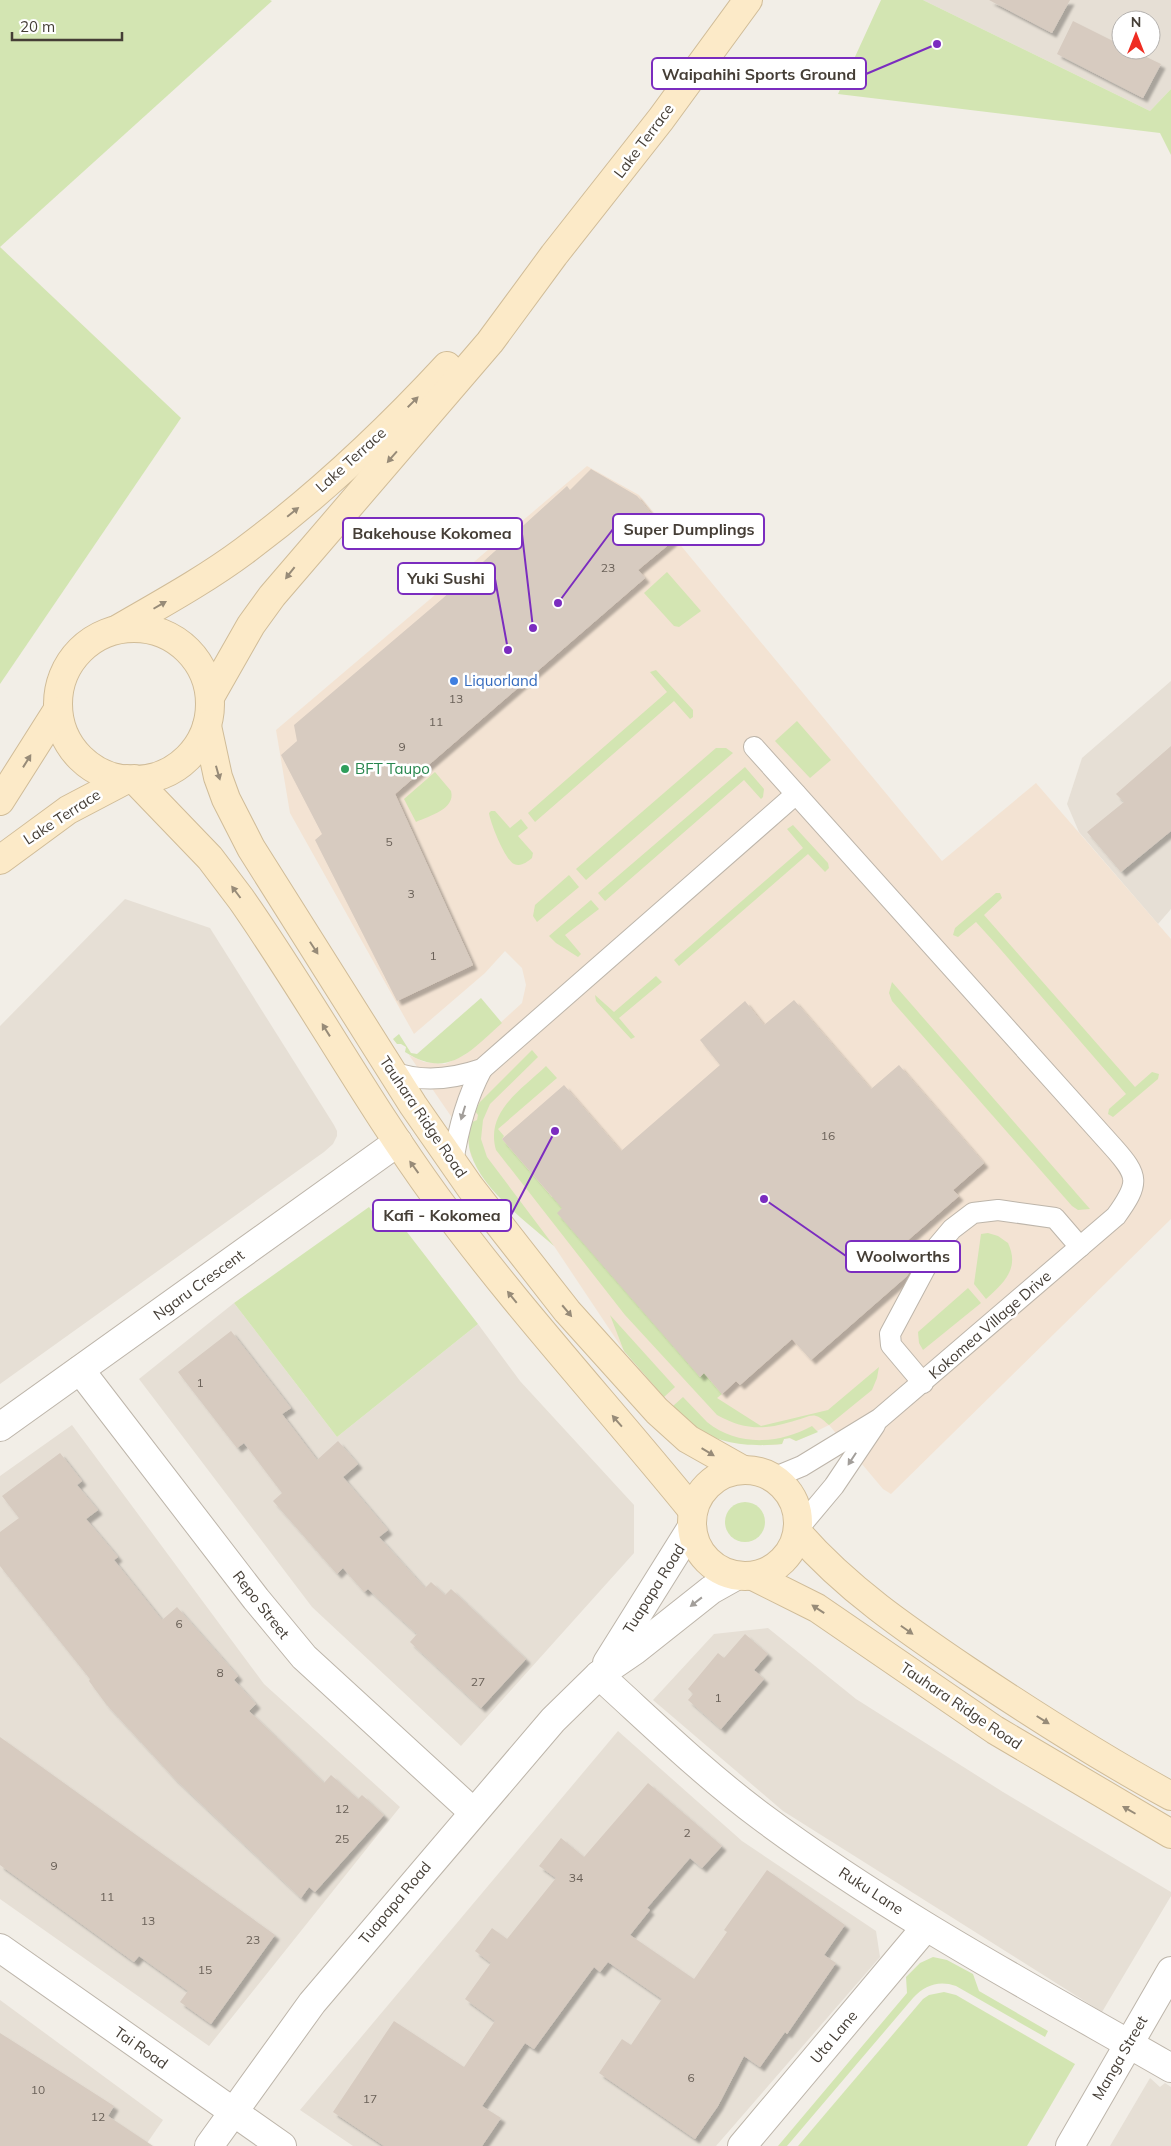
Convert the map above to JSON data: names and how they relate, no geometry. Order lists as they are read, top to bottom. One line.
{"streets":{"street":["Lake Terrace","Tauhara Ridge Road","Ngaru Crescent","Tuapapa Road","Repo Street","Ruku Lane","Uta Lane","Tai Road","Manga Street"],"lane":["Kokomea Village Drive"]},"crossings":[["Lake Terrace","Tauhara Ridge Road"],["Tauhara Ridge Road","Ngaru Crescent"],["Tauhara Ridge Road","Tuapapa Road"],["Ngaru Crescent","Repo Street"],["Tuapapa Road","Repo Street"],["Tuapapa Road","Ruku Lane"],["Tuapapa Road","Tai Road"],["Ruku Lane","Uta Lane"],["Ruku Lane","Manga Street"]],"places":["Waipahihi Sports Ground","Super Dumplings","Bakehouse Kokomea","Yuki Sushi","Liquorland","BFT Taupo","Kafi - Kokomea","Woolworths"],"house_numbers":["23","13","11","9","5","3","1","16","1","6","8","27","1","12","2","25","9","34","11","13","23","15","6","10","17","12"],"scale_bar":"20 m","north":"top"}
